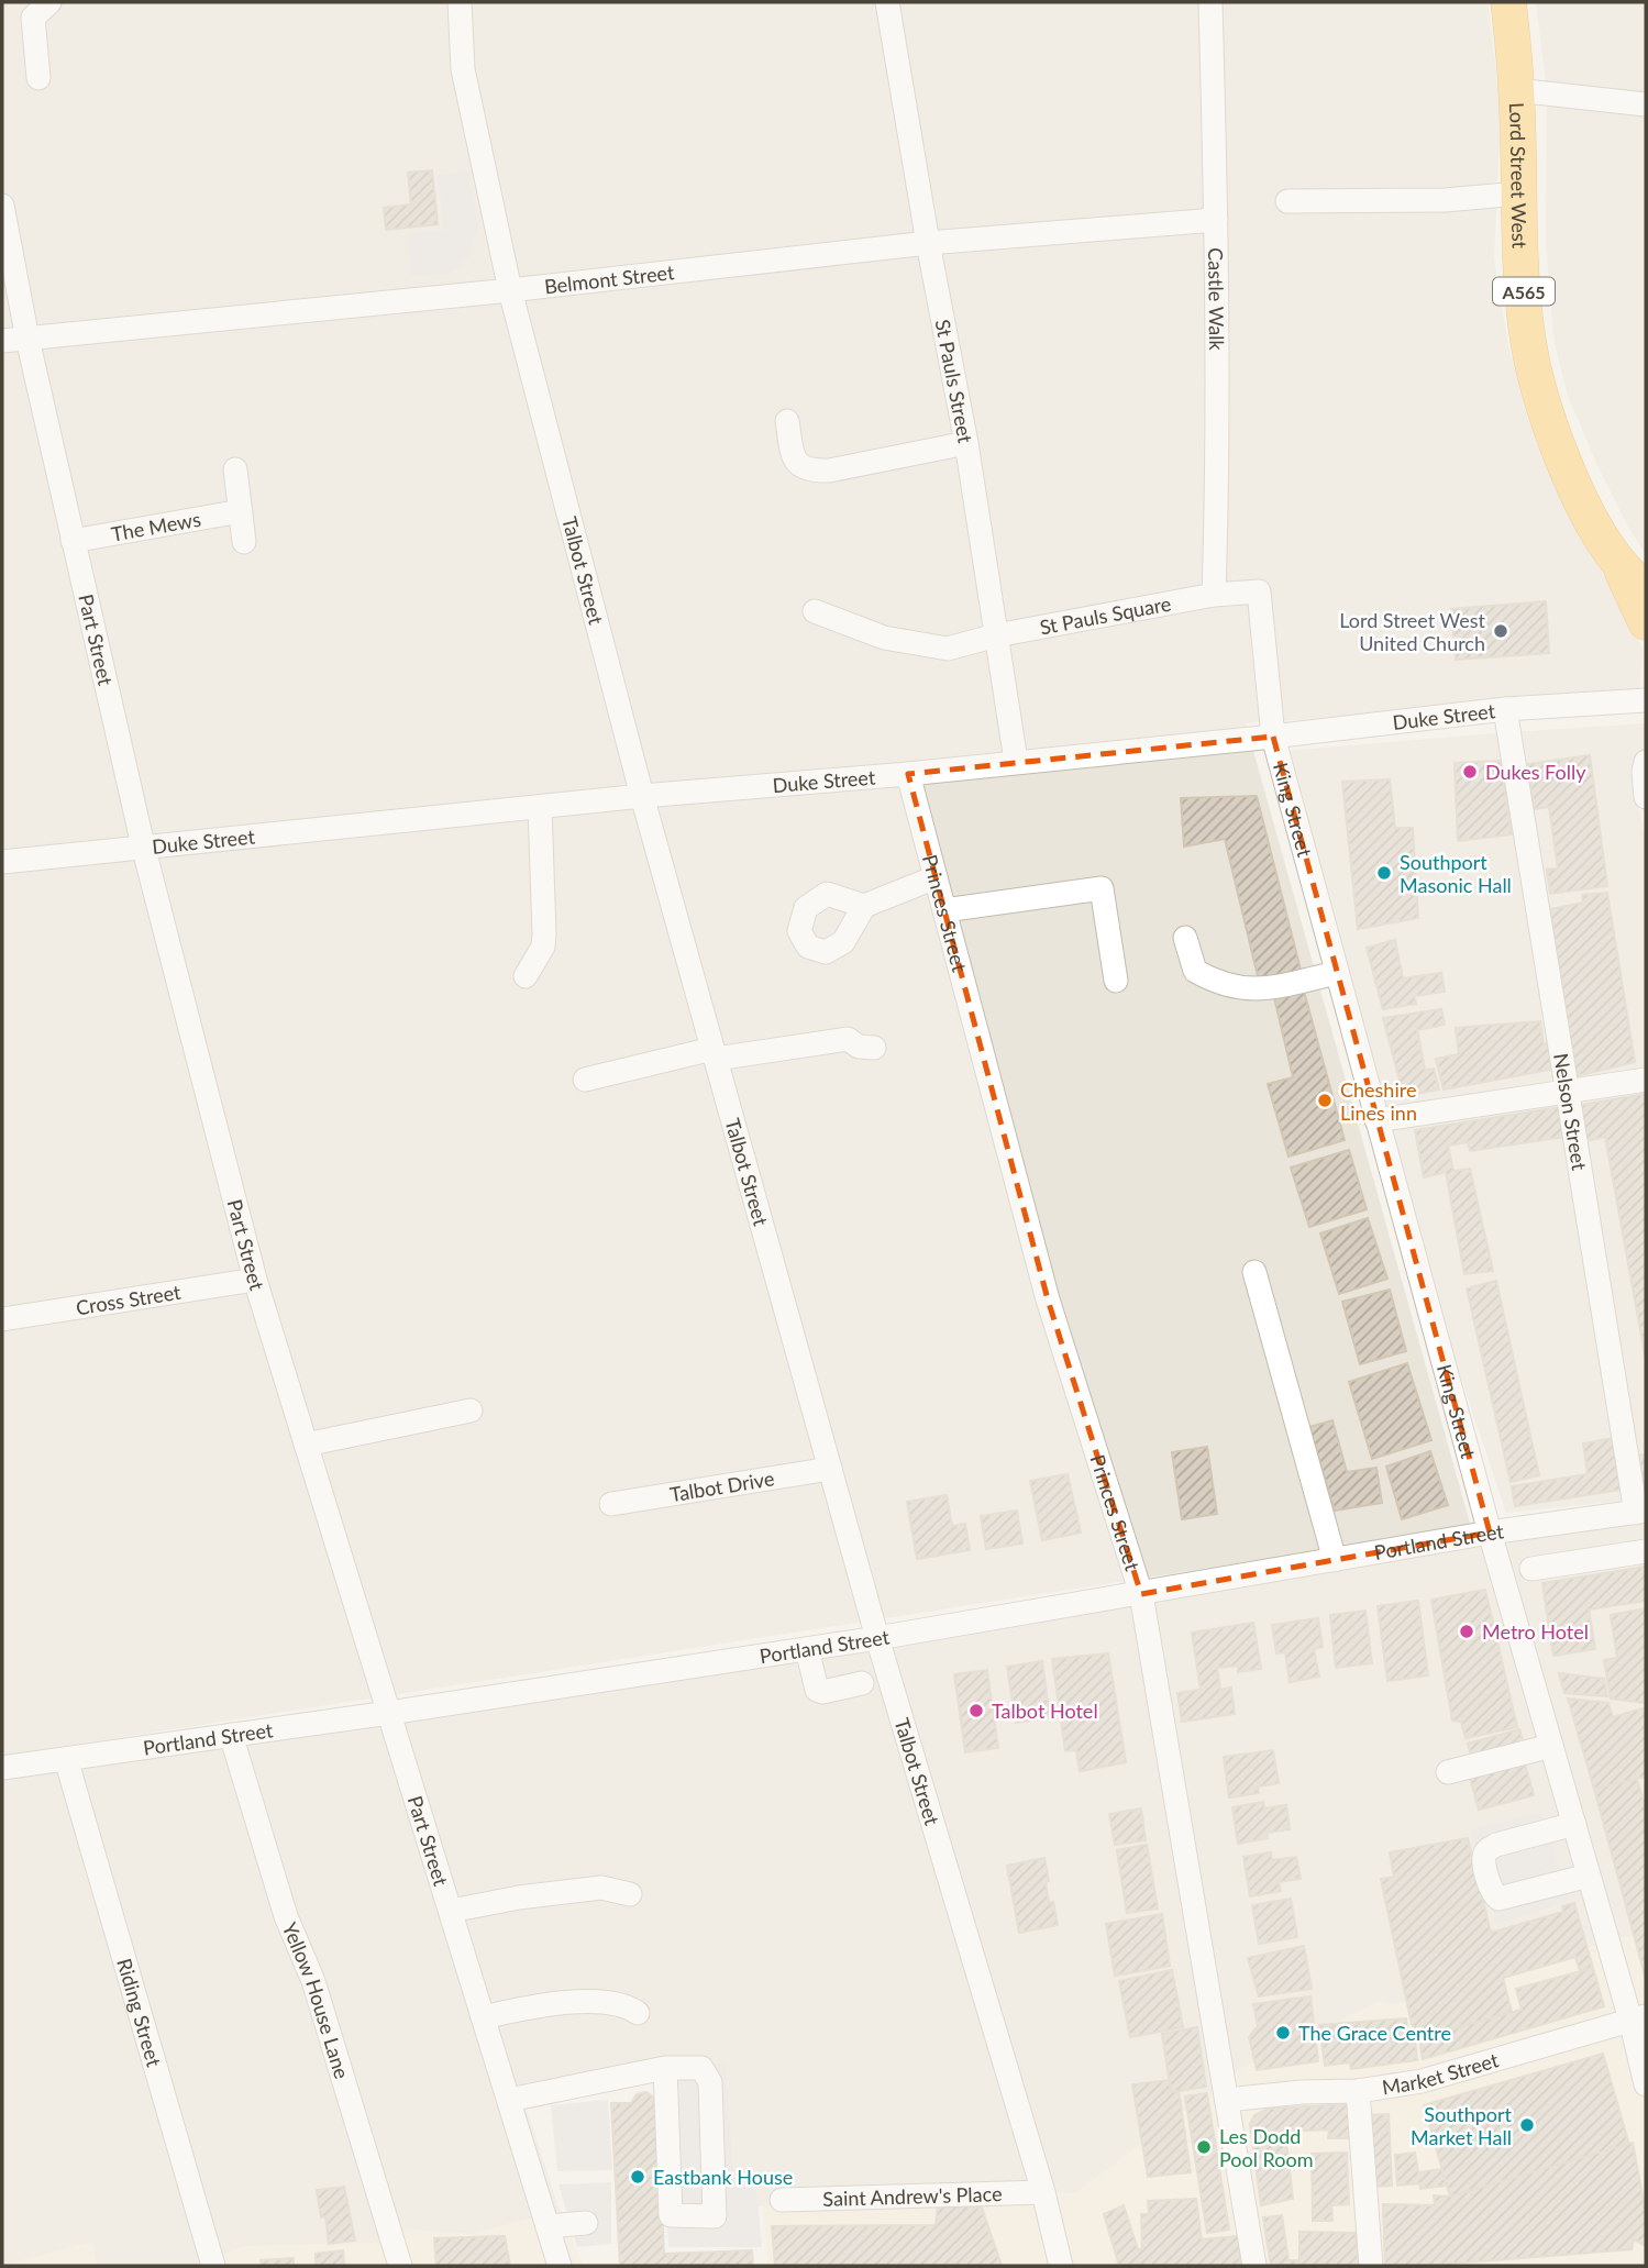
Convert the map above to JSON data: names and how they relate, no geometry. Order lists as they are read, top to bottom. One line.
{"streets":{"highway":["Lord Street West","A565"],"street":["Belmont Street","Castle Walk","St Pauls Street","The Mews","Talbot Street","St Pauls Square","Part Street","Duke Street","King Street","Princes Street","Nelson Street","Cross Street","Talbot Drive","Portland Street","Yellow House Lane","Riding Street","Market Street","Saint Andrew's Place"]},"crossings":[["Belmont Street","Castle Walk"],["Belmont Street","St Pauls Street"],["Belmont Street","Talbot Street"],["Belmont Street","Part Street"],["Castle Walk","St Pauls Square"],["St Pauls Street","St Pauls Square"],["St Pauls Street","Duke Street"],["The Mews","Part Street"],["Talbot Street","Duke Street"],["Talbot Street","Talbot Drive"],["Talbot Street","Portland Street"],["Talbot Street","Saint Andrew's Place"],["St Pauls Square","Duke Street"],["St Pauls Square","King Street"],["Part Street","Duke Street"],["Part Street","Cross Street"],["Part Street","Portland Street"],["Duke Street","King Street"],["Duke Street","Princes Street"],["Duke Street","Nelson Street"],["King Street","Portland Street"],["King Street","Market Street"],["Princes Street","Portland Street"],["Princes Street","Market Street"],["Nelson Street","Portland Street"],["Portland Street","Yellow House Lane"],["Portland Street","Riding Street"]],"places":["Lord Street West United Church","Dukes Folly","Southport Masonic Hall","Cheshire Lines inn","Metro Hotel","Talbot Hotel","The Grace Centre","Southport Market Hall","Les Dodd Pool Room","Eastbank House"]}
